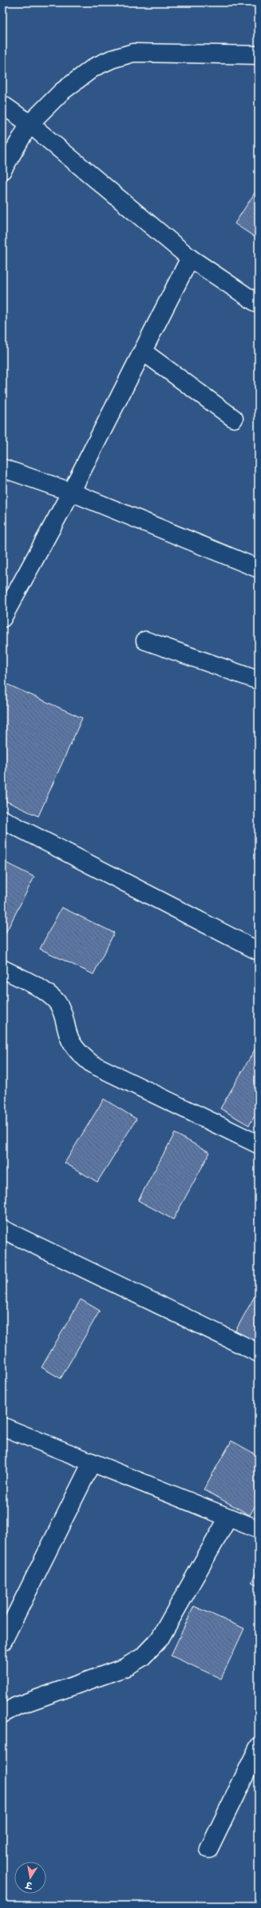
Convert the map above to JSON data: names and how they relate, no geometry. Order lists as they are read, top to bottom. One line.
{"north":"bottom"}
